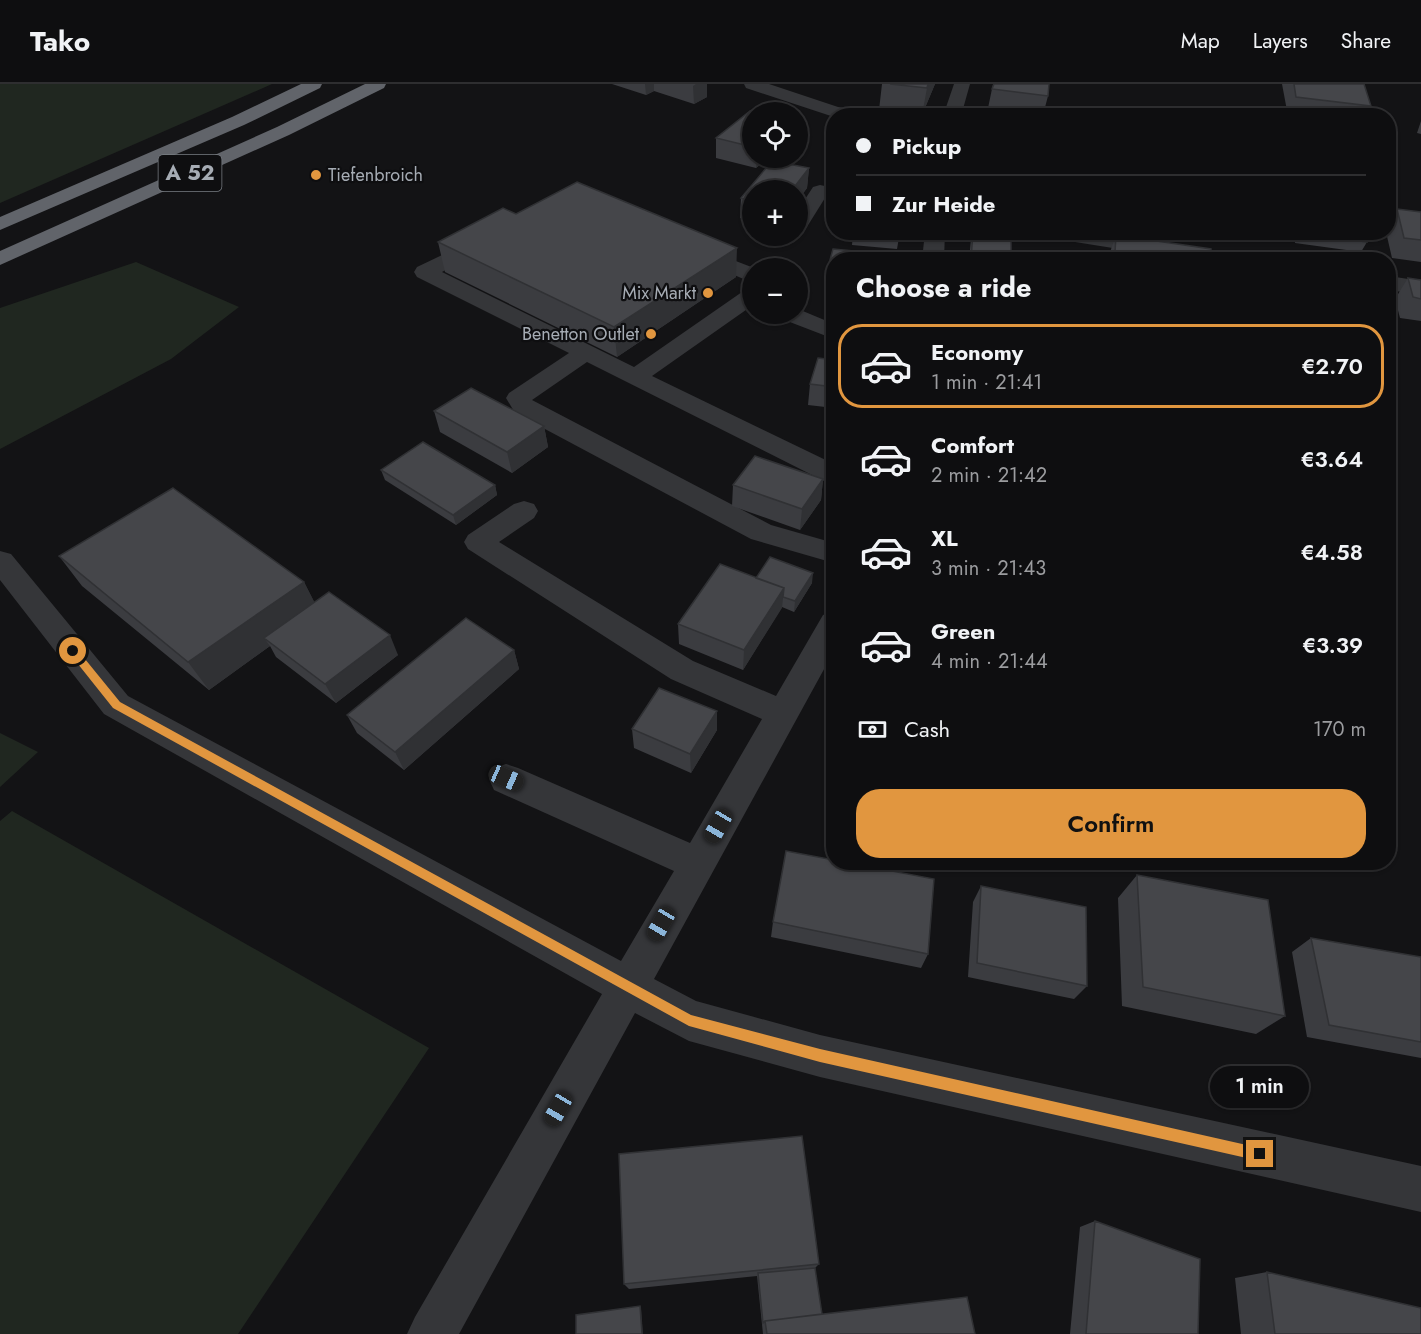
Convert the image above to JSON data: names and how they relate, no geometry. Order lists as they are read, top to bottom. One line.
{"streets":{"highway":["A 52"]},"places":["Tiefenbroich","Mix Markt","Benetton Outlet"],"page":{"header":"Tako","nav":["Map","Layers","Share"],"map_buttons":["+","−"],"banner":["Pickup","Zur Heide"],"heading":"Choose a ride","list":[{"name":"Economy","note":"1 min · 21:41","value":"€2.70"},{"name":"Comfort","note":"2 min · 21:42","value":"€3.64"},{"name":"XL","note":"3 min · 21:43","value":"€4.58"},{"name":"Green","note":"4 min · 21:44","value":"€3.39"}],"pay":["Cash","170 m"],"buttons":"Confirm","bubble":"1 min"}}
